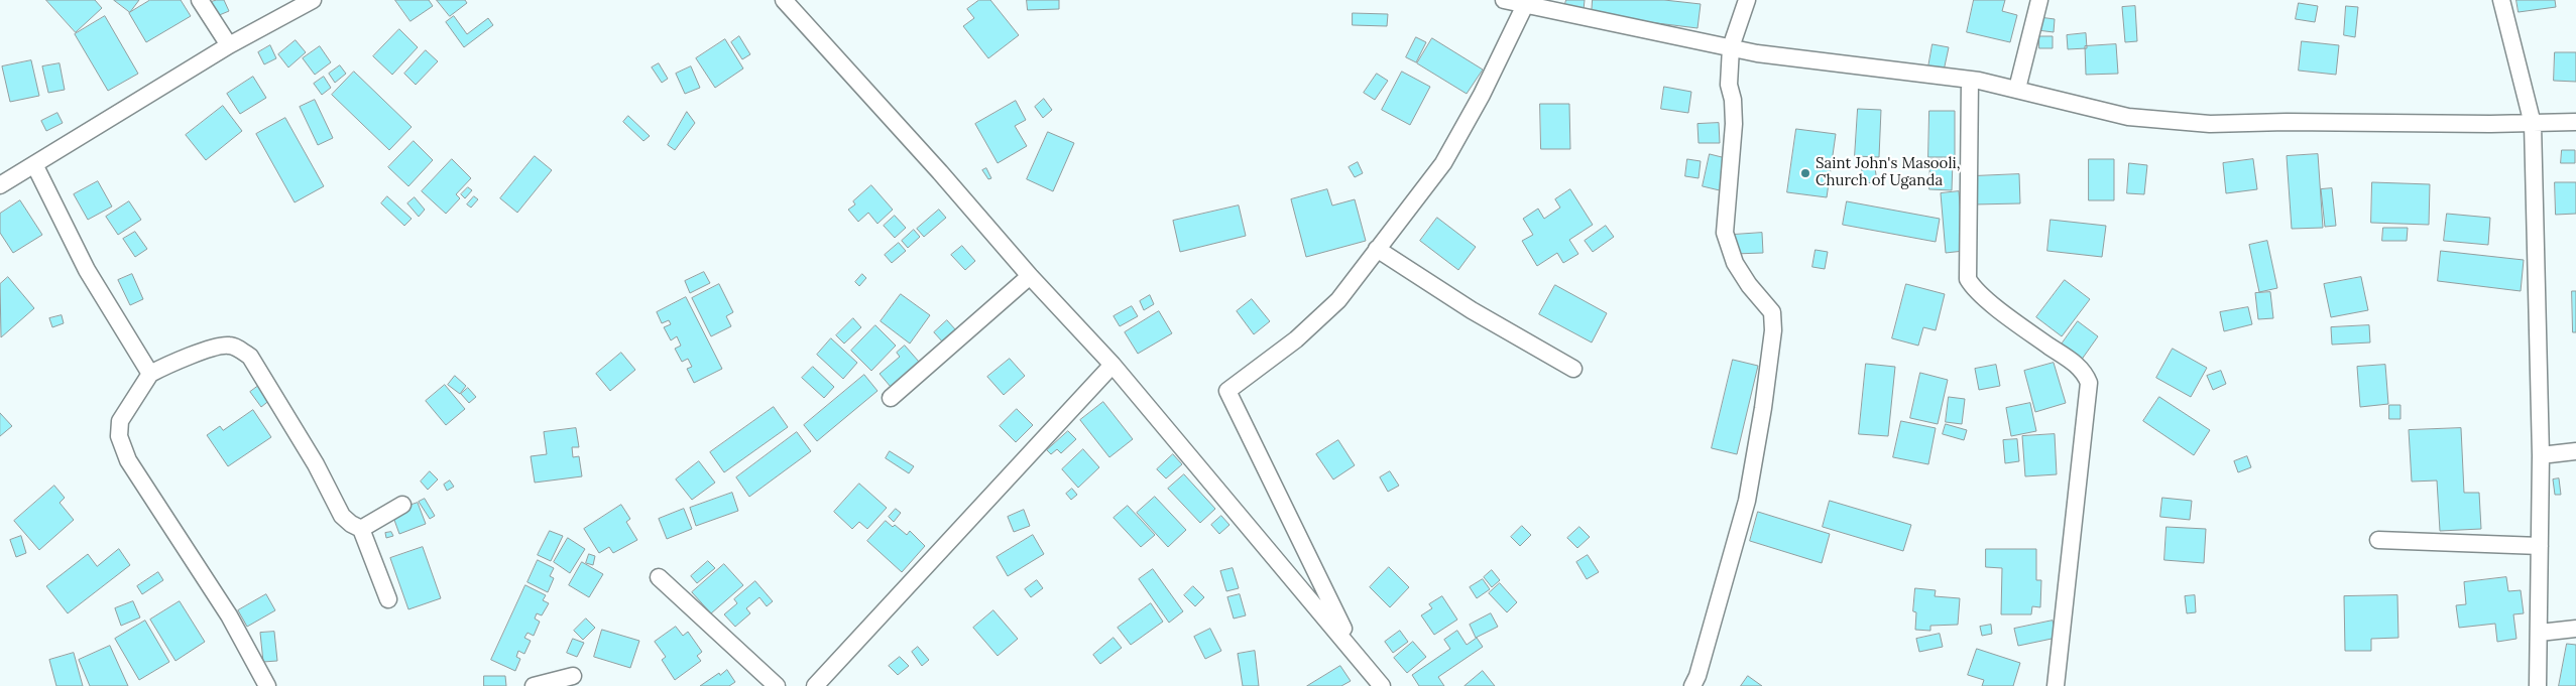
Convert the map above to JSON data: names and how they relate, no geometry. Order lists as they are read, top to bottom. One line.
{"places":["Saint John's Masooli, Church of Uganda"]}
